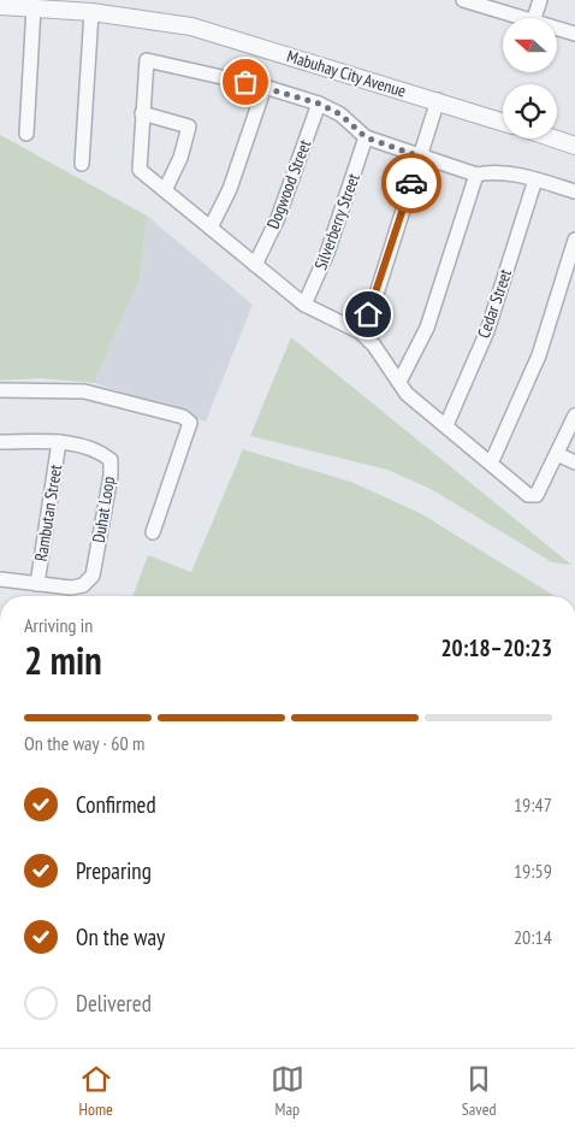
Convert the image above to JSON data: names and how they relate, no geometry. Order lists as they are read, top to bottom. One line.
{"streets":{"street":["Mabuhay City Avenue","Dogwood Street","Silverberry Street","Cedar Street","Duhat Loop","Rambutan Street"]},"crossings":[["Duhat Loop","Rambutan Street"]],"north":"left","page":{"heading":["2 min","Arriving in","20:18–20:23"],"bar":"On the way · 60 m","list":[["Confirmed","19:47"],["Preparing","19:59"],["On the way","20:14"],"Delivered"],"tabs":["Home","Map","Saved"]}}
